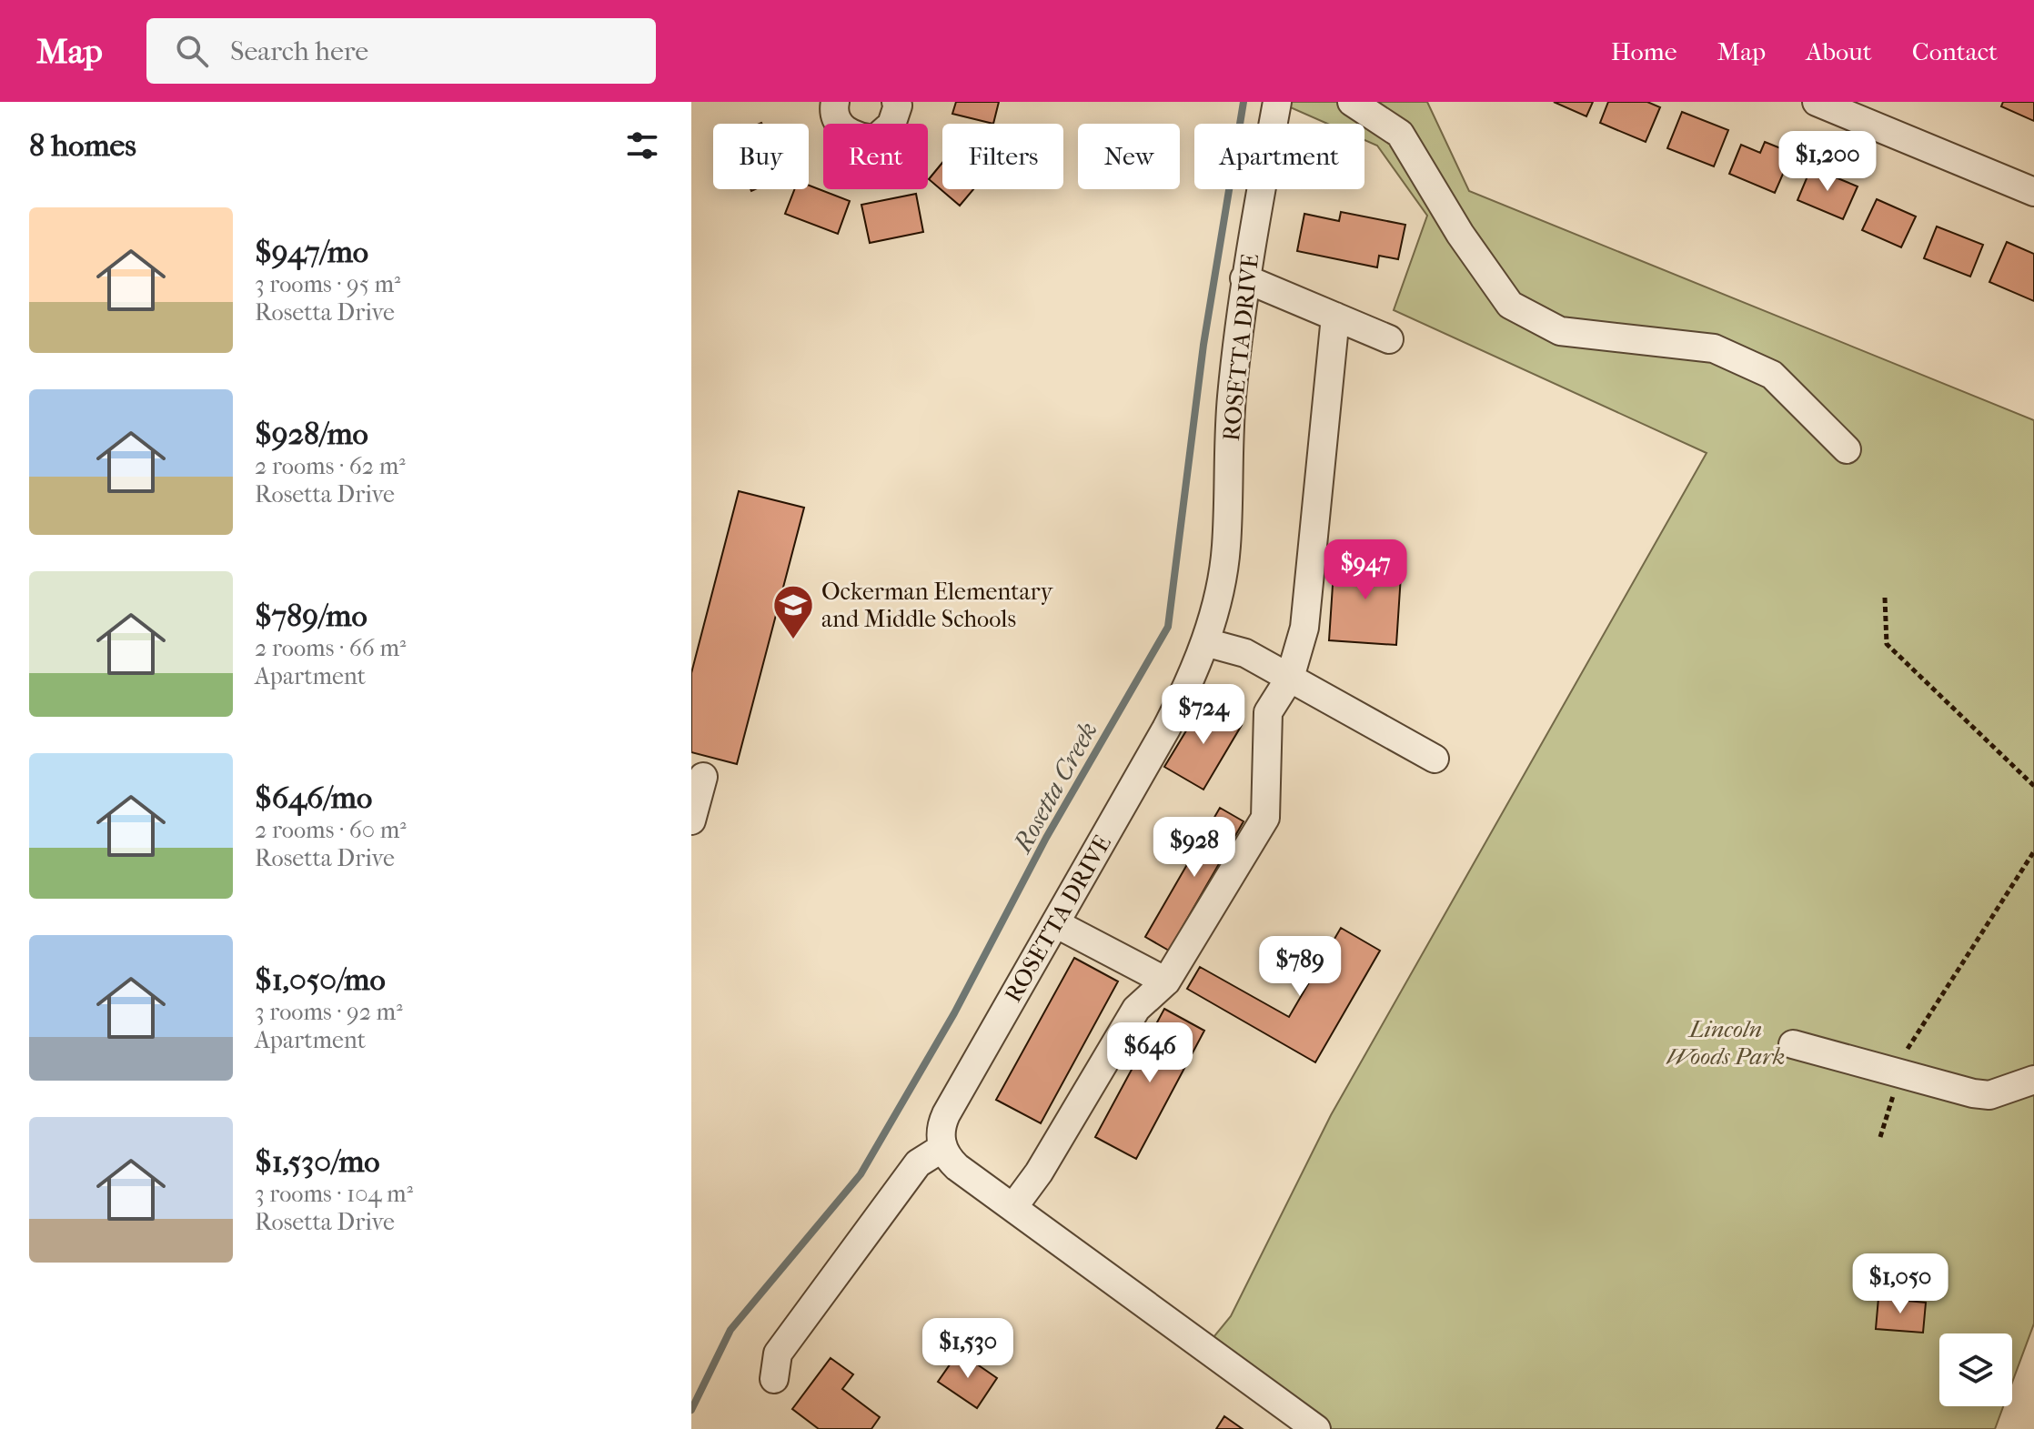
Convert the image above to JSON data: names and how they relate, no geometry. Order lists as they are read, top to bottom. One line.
{"streets":{"street":["ROSETTA DRIVE"]},"water":["Rosetta Creek"],"parks":["Lincoln Woods Park"],"places":{"school or university":["Ockerman Elementary and Middle Schools"]},"page":{"header":"Map","search":"Search here","nav":["Home","Map","About","Contact"],"heading":"8 homes","chip":["Buy","Rent","Filters","New","Apartment"],"price":["$1,200","$947","$724","$928","$789","$646","$1,050","$1,530"],"list":[{"name":"$947/mo","note":"3 rooms · 95 m² · Rosetta Drive"},{"name":"$928/mo","note":"2 rooms · 62 m² · Rosetta Drive"},{"name":"$789/mo","note":"2 rooms · 66 m² · Apartment"},{"name":"$646/mo","note":"2 rooms · 60 m² · Rosetta Drive"},{"name":"$1,050/mo","note":"3 rooms · 92 m² · Apartment"},{"name":"$1,530/mo","note":"3 rooms · 104 m² · Rosetta Drive"}]}}
